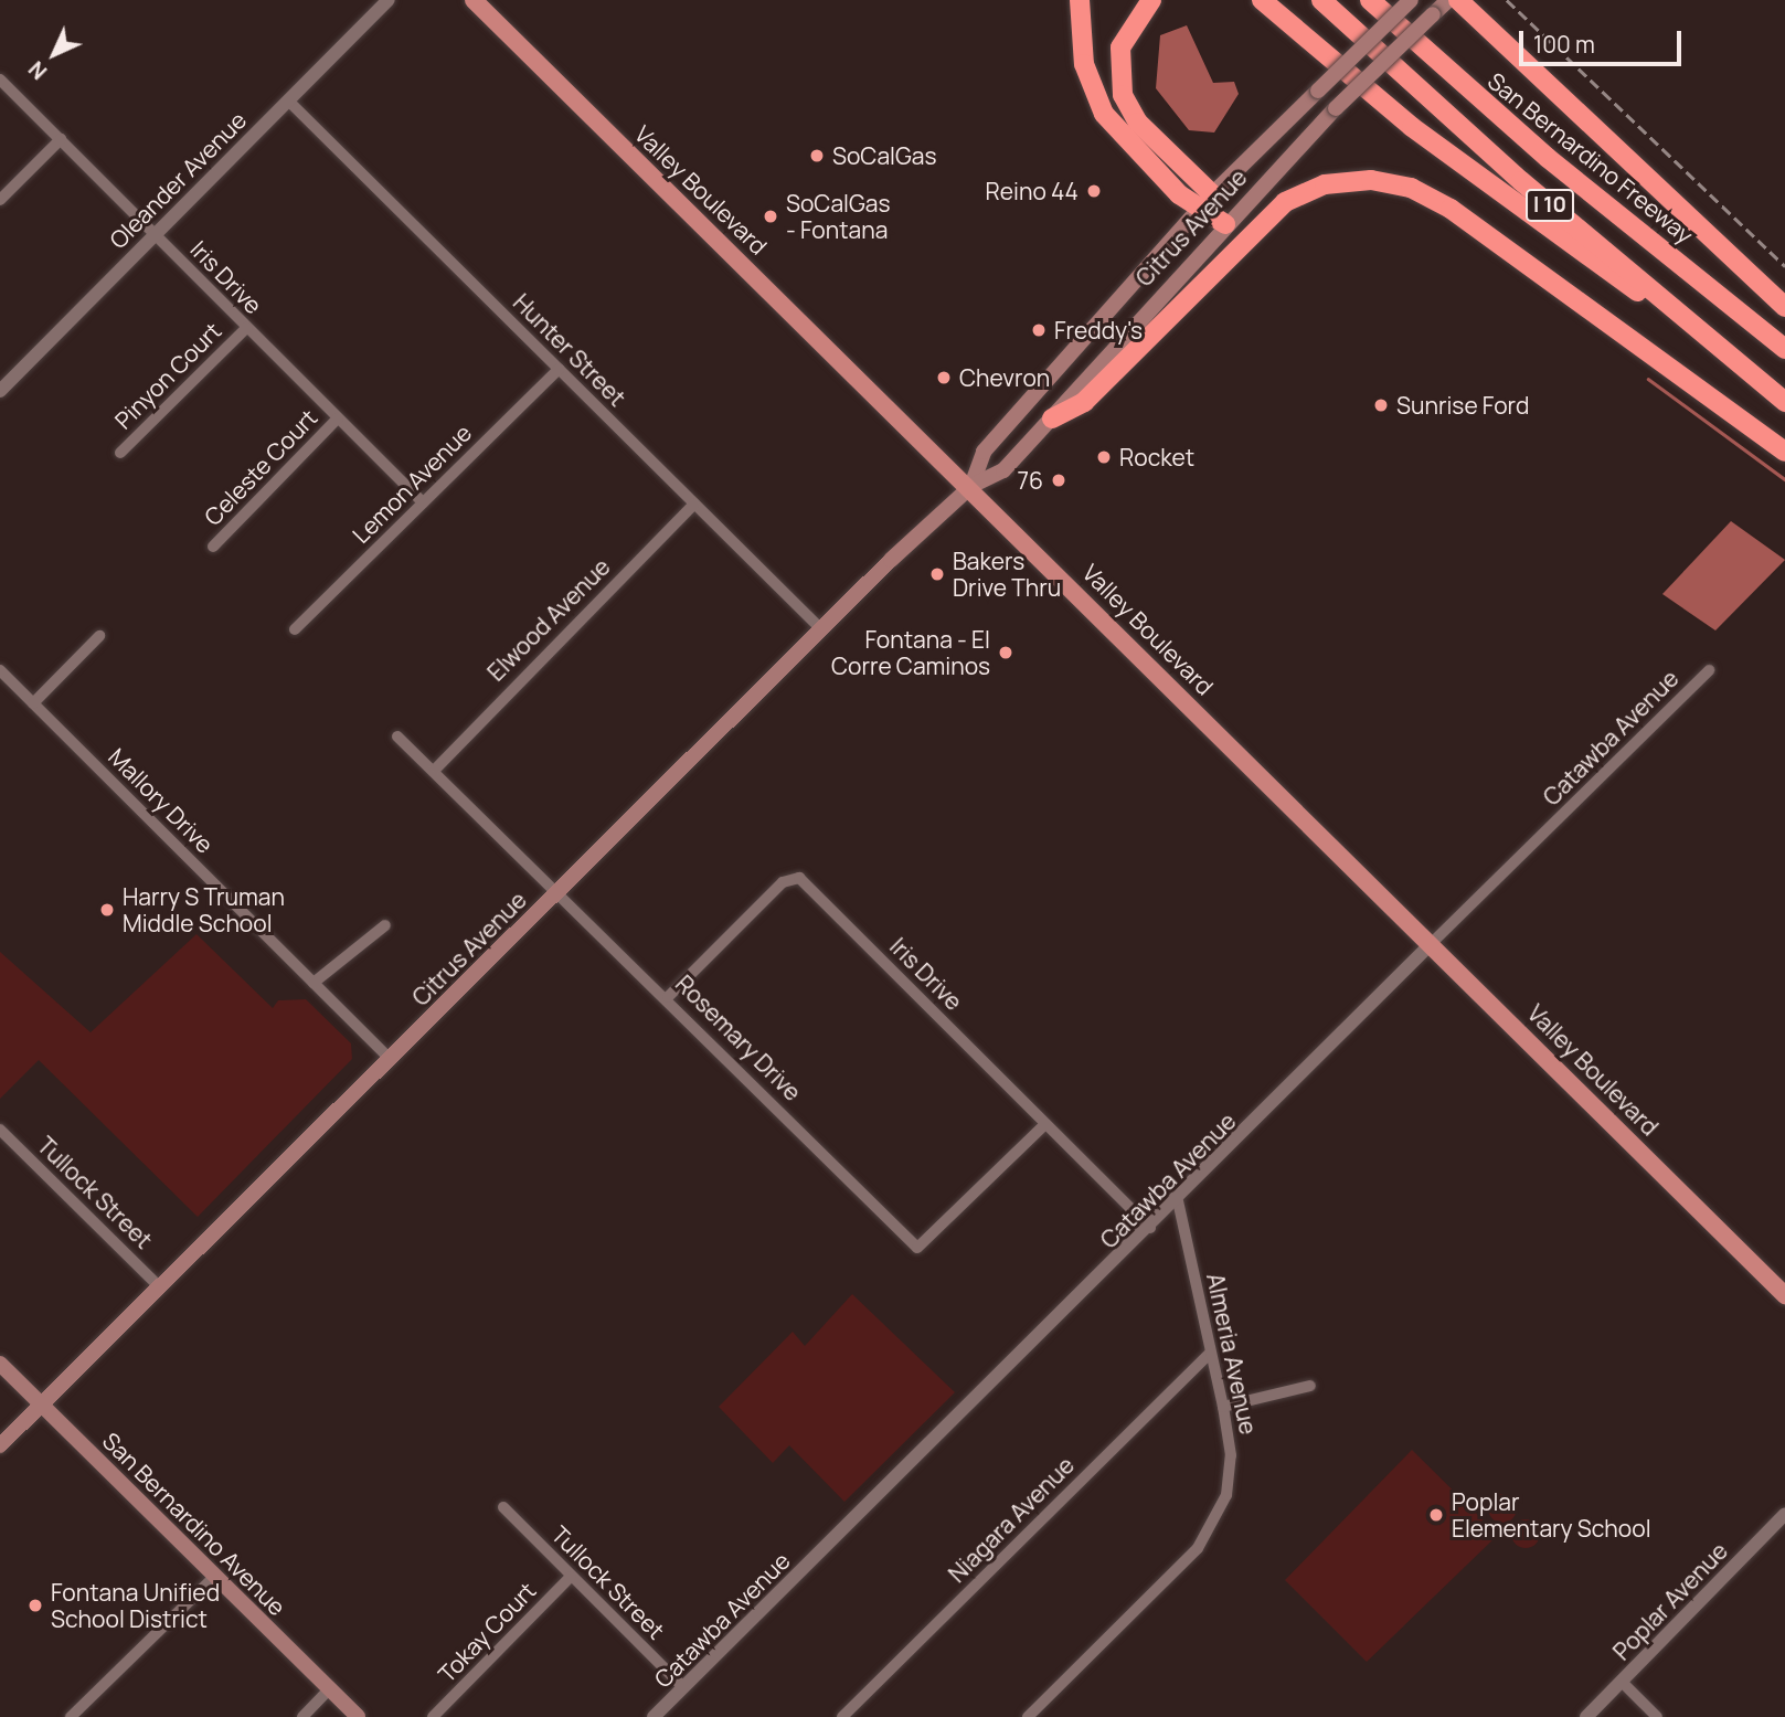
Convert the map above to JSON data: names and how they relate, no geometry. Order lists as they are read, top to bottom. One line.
{"streets":{"highway":["San Bernardino Freeway","I 10"],"main road":["Valley Boulevard","Citrus Avenue","San Bernardino Avenue"],"street":["Oleander Avenue","Iris Drive","Hunter Street","Pinyon Court","Celeste Court","Lemon Avenue","Elwood Avenue","Catawba Avenue","Mallory Drive","Rosemary Drive","Tullock Street","Almeria Avenue","Niagara Avenue","Poplar Avenue","Tokay Court"]},"crossings":[["Oleander Avenue","Iris Drive"],["Oleander Avenue","Hunter Street"],["Valley Boulevard","Citrus Avenue"],["Valley Boulevard","Catawba Avenue"],["Citrus Avenue","Hunter Street"],["Citrus Avenue","Mallory Drive"],["Citrus Avenue","Rosemary Drive"],["Citrus Avenue","Tullock Street"],["Citrus Avenue","San Bernardino Avenue"],["Iris Drive","Pinyon Court"],["Iris Drive","Celeste Court"],["Iris Drive","Lemon Avenue"],["Iris Drive","Catawba Avenue"],["Iris Drive","Rosemary Drive"],["Hunter Street","Lemon Avenue"],["Hunter Street","Elwood Avenue"],["Elwood Avenue","Rosemary Drive"],["Catawba Avenue","Tullock Street"],["Catawba Avenue","Almeria Avenue"],["Tullock Street","Tokay Court"],["Almeria Avenue","Niagara Avenue"]],"places":["SoCalGas","Reino 44","SoCalGas - Fontana","Freddy's","Chevron","Sunrise Ford","Rocket","76","Bakers Drive Thru","Fontana - El Corre Caminos","Harry S Truman Middle School","Poplar Elementary School","Fontana Unified School District"],"scale_bar":"100 m","north":"bottom left"}
